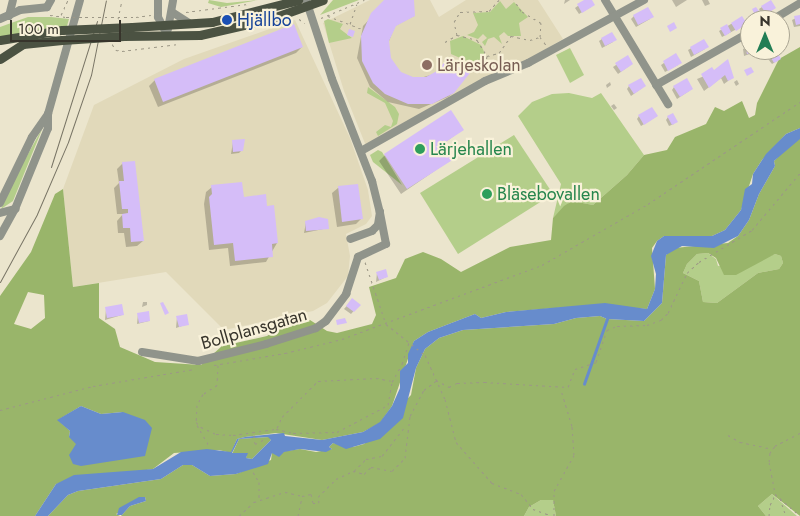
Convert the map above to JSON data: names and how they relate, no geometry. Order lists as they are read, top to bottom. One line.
{"streets":{"street":["Bollplansgatan"]},"places":["Hjällbo","Lärjeskolan","Lärjehallen","Bläsebovallen"],"scale_bar":"100 m","north":"top"}
